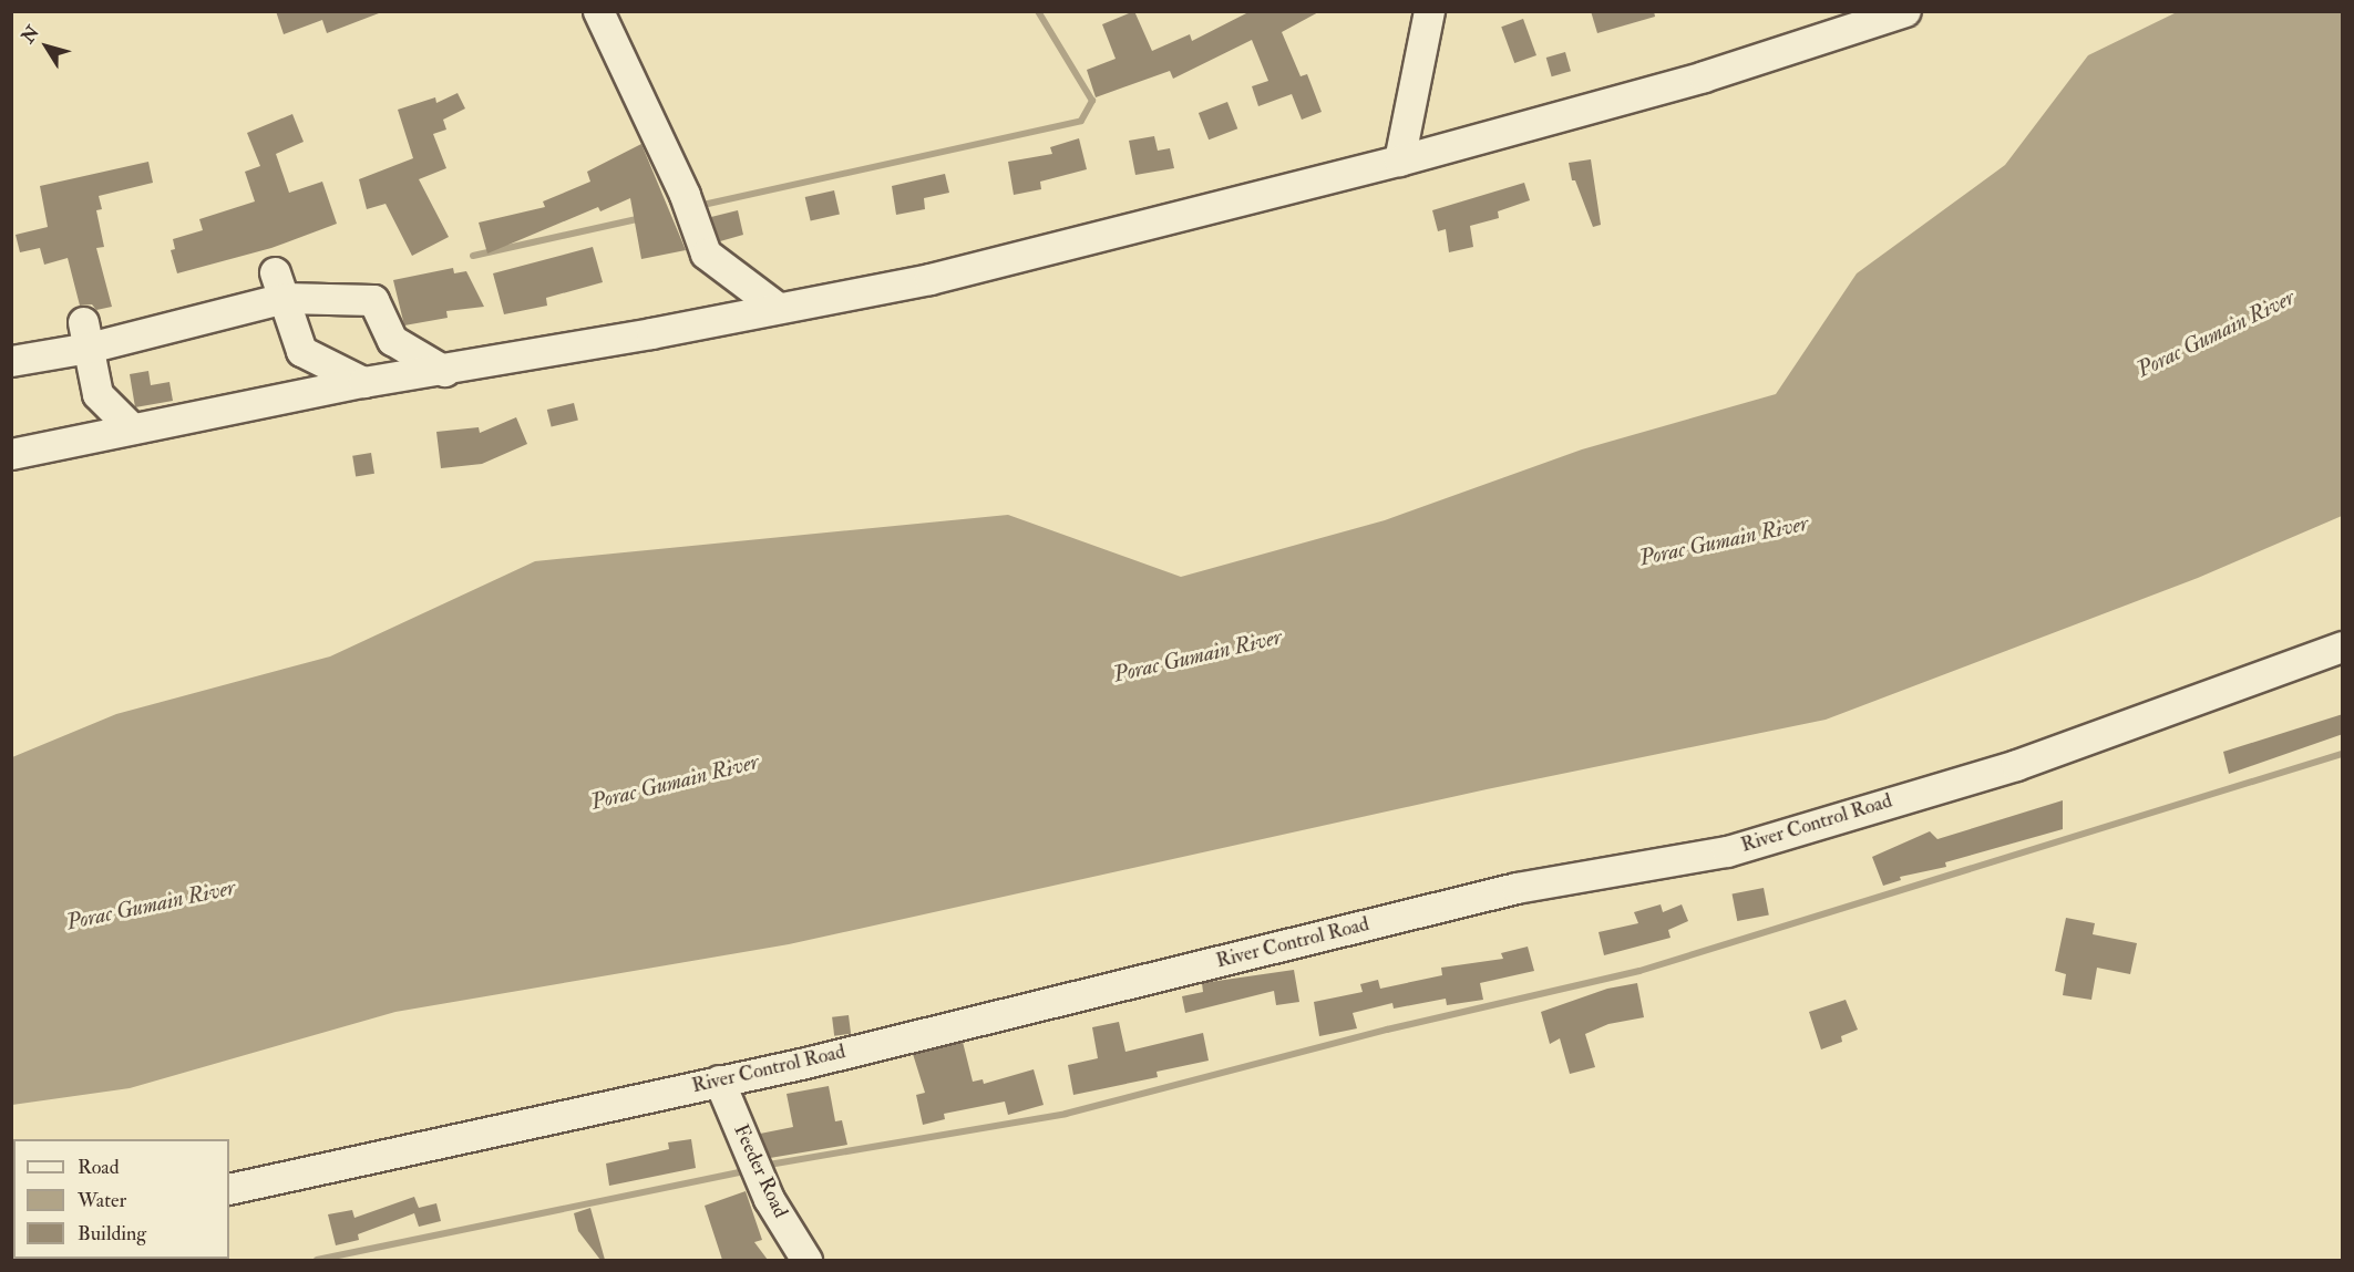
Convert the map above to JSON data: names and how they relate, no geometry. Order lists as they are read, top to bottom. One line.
{"streets":{"street":["River Control Road","Feeder Road"]},"crossings":[["River Control Road","Feeder Road"]],"water":["Porac Gumain River"],"legend":["Road","Water","Building"],"north":"top left"}
